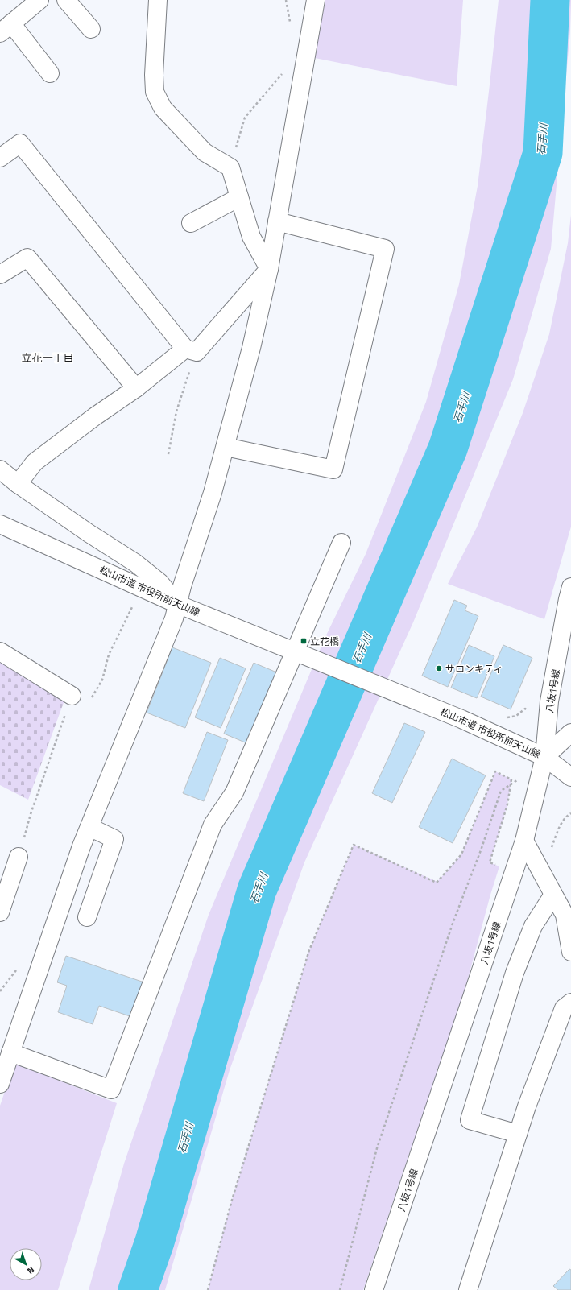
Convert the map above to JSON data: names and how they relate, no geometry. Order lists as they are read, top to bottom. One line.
{"streets":{"street":["松山市道 市役所前天山線","八坂1号線"]},"crossings":[["松山市道 市役所前天山線","八坂1号線"]],"districts":["立花一丁目"],"water":["石手川"],"places":{"transit":["立花橋"],"other":["サロンキティ"]},"north":"bottom right"}
